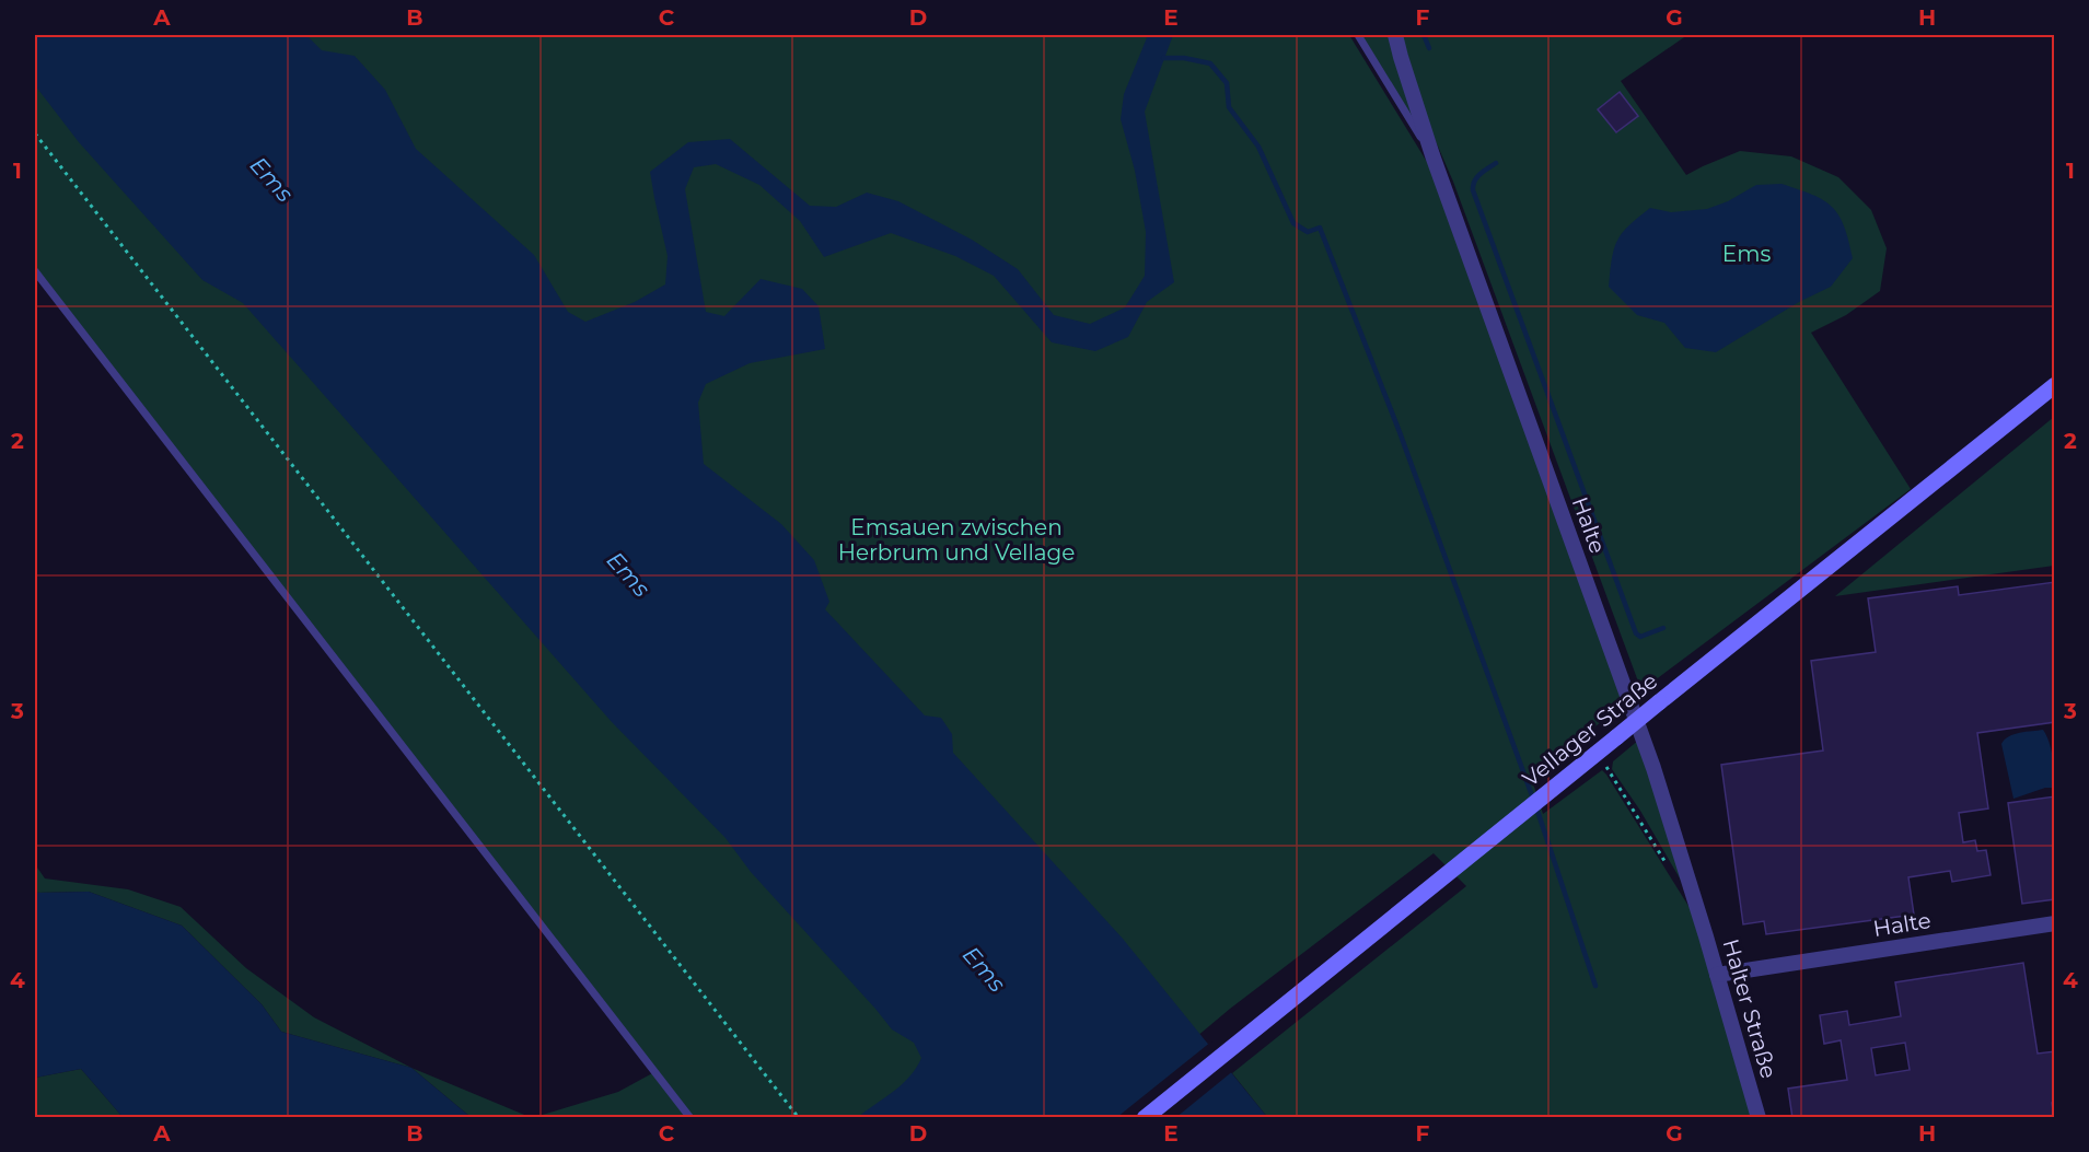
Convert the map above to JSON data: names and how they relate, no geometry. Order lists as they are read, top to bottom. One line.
{"streets":{"main road":["Vellager Straße"],"street":["Halte","Halter Straße"]},"crossings":[["Halte","Halter Straße"]],"water":["Ems"],"parks":["Ems","Emsauen zwischen Herbrum und Vellage"],"grid":{"columns":["A","B","C","D","E","F","G","H"],"rows":["1","2","3","4"]}}
